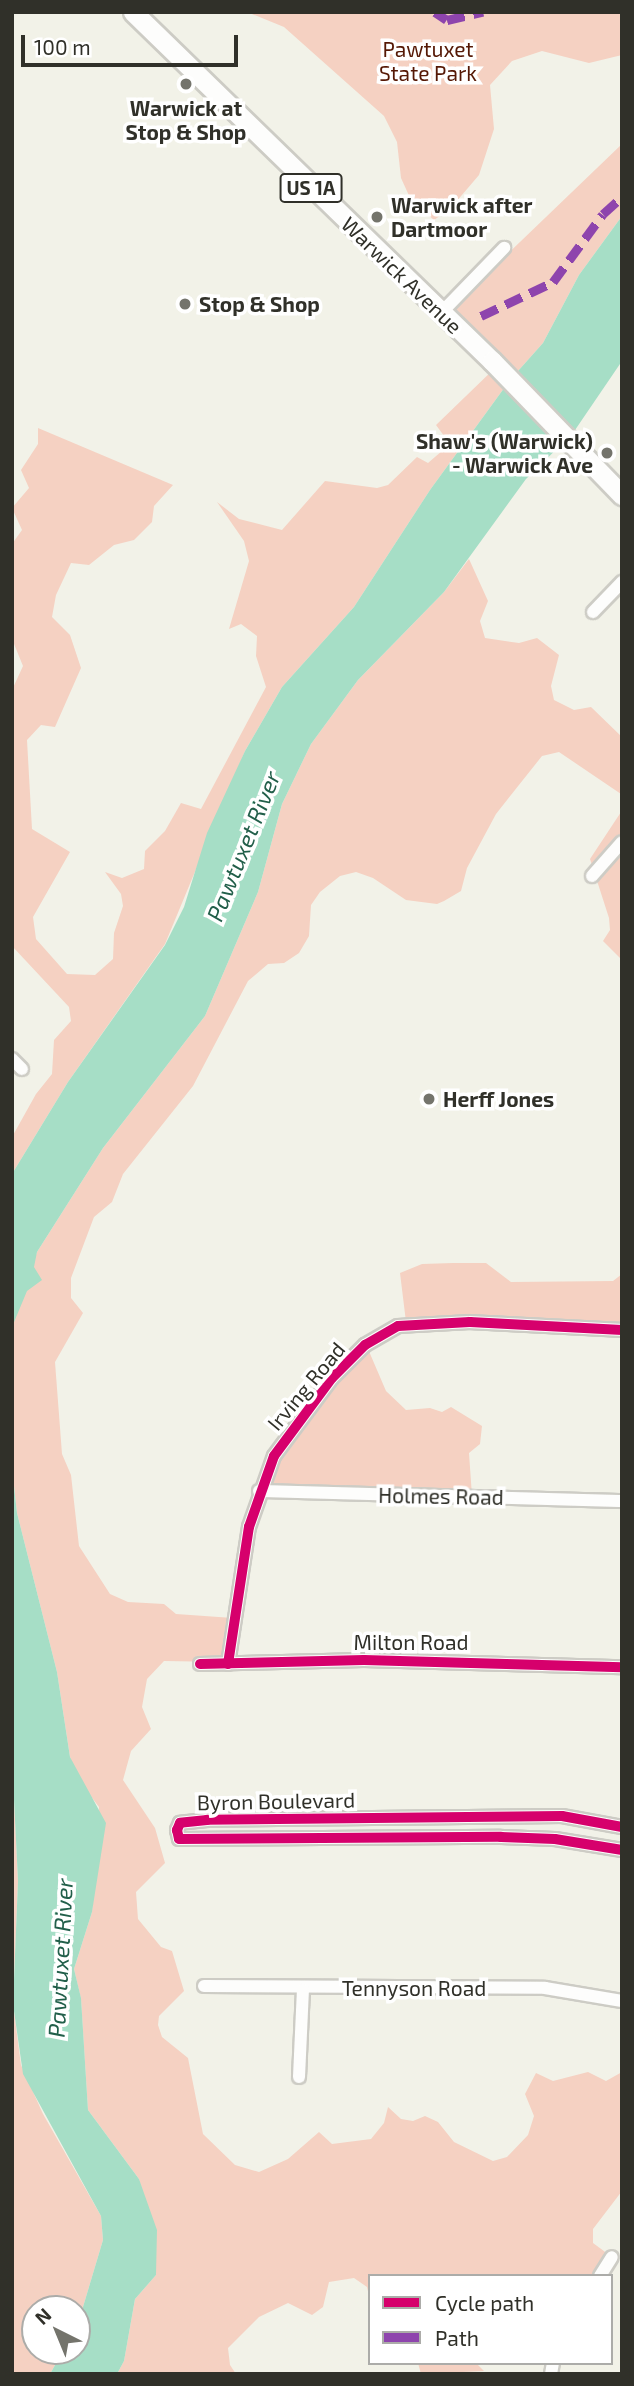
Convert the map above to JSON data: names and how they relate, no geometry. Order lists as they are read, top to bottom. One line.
{"streets":{"main road":["US 1A","Warwick Avenue"],"street":["Irving Road","Holmes Road","Milton Road","Byron Boulevard","Tennyson Road"]},"crossings":[["Irving Road","Holmes Road"],["Irving Road","Milton Road"]],"water":["Pawtuxet River"],"parks":["Pawtuxet State Park"],"places":["Warwick at Stop & Shop","Warwick after Dartmoor","Stop & Shop","Shaw's (Warwick) - Warwick Ave","Herff Jones"],"legend":["Cycle path","Path"],"scale_bar":"100 m","north":"top left"}
